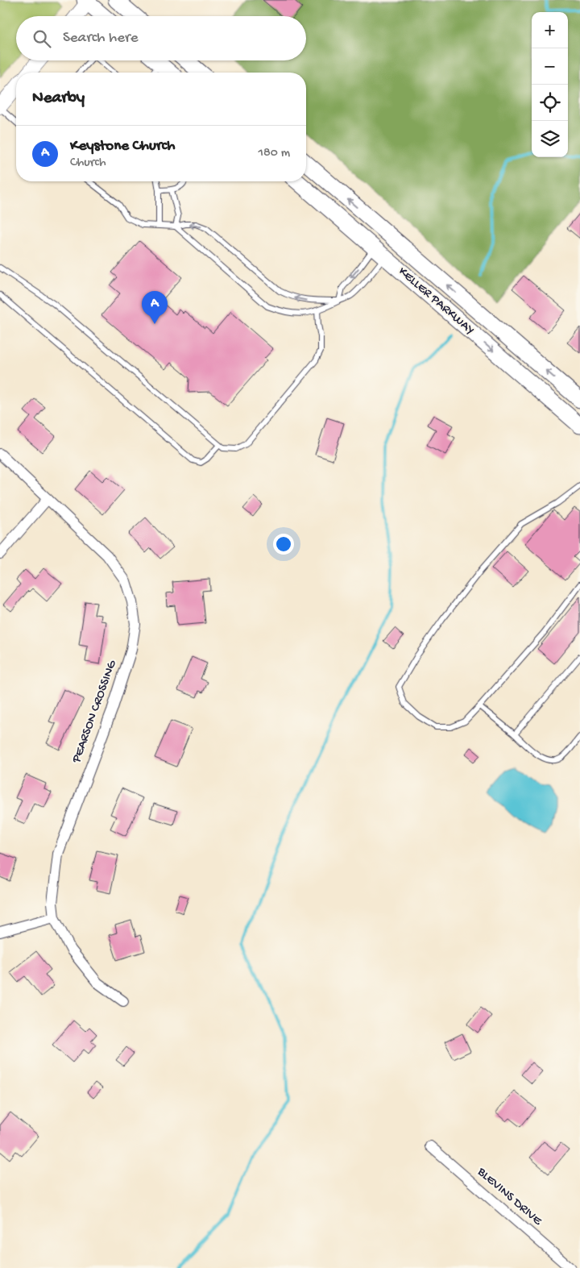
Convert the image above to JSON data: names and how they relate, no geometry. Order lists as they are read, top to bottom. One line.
{"streets":{"main road":["KELLER PARKWAY"],"street":["PEARSON CROSSING","BLEVINS DRIVE"]},"page":{"map_buttons":["+","−"],"search":"Search here","heading":"Nearby","list":[{"mark":"A","name":"Keystone Church","note":"Church","value":"180 m"}],"pins":"A"}}
